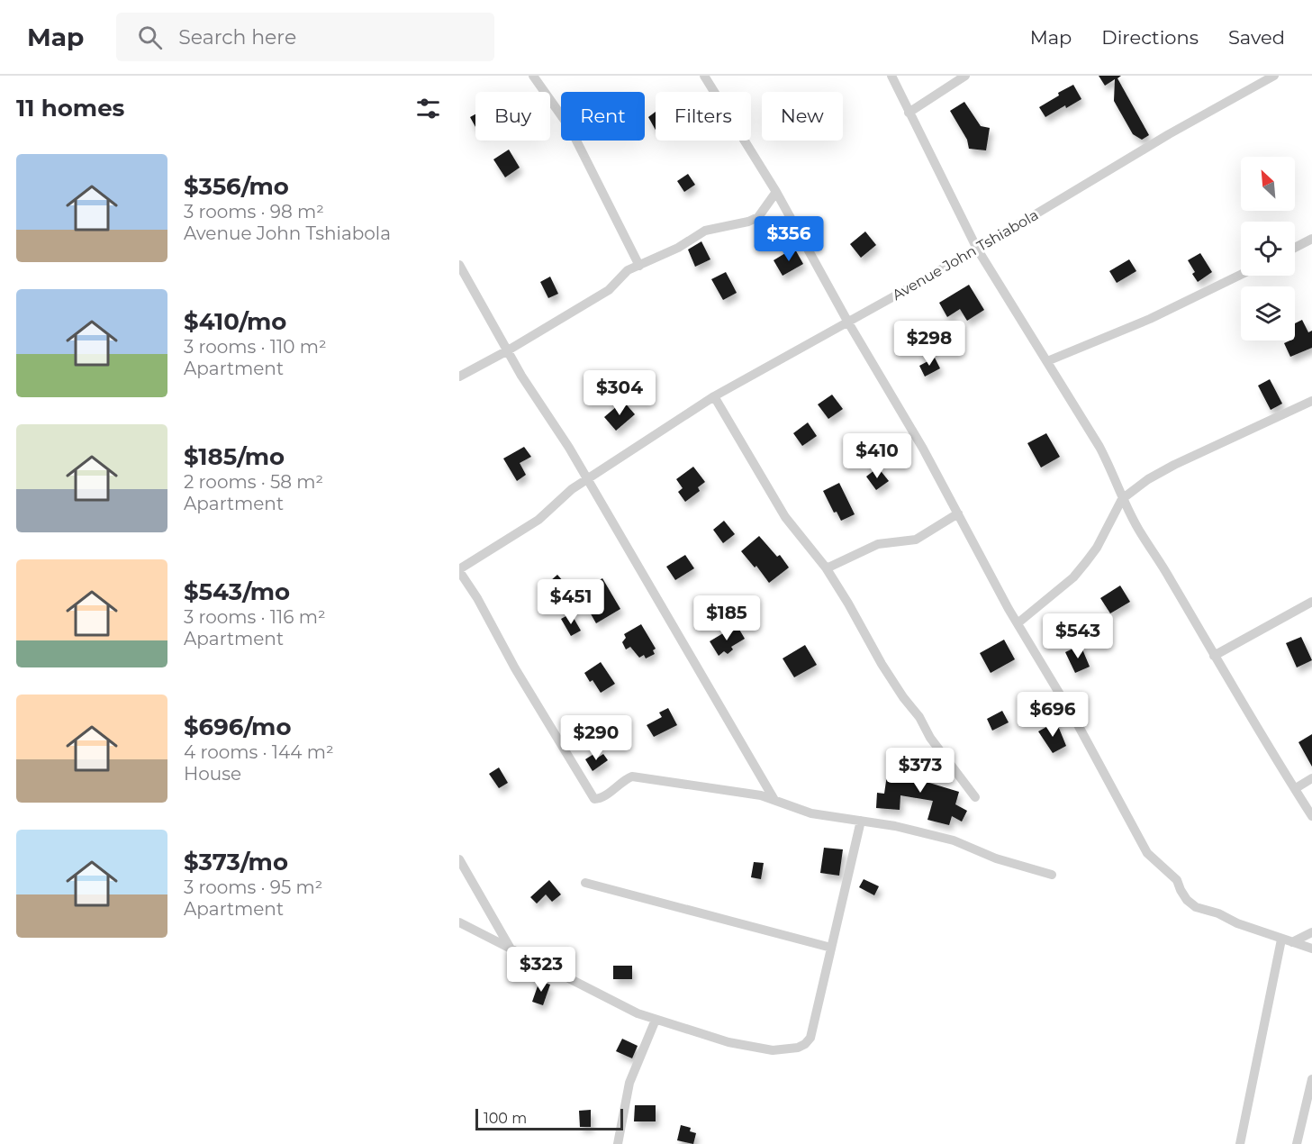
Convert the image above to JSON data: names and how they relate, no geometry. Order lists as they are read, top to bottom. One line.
{"streets":{"street":["Avenue John Tshiabola"]},"scale_bar":"100 m","north":"top left","page":{"header":"Map","search":"Search here","nav":["Map","Directions","Saved"],"heading":"11 homes","chip":["Buy","Rent","Filters","New"],"list":[{"name":"$356/mo","note":"3 rooms · 98 m² · Avenue John Tshiabola"},{"name":"$410/mo","note":"3 rooms · 110 m² · Apartment"},{"name":"$185/mo","note":"2 rooms · 58 m² · Apartment"},{"name":"$543/mo","note":"3 rooms · 116 m² · Apartment"},{"name":"$696/mo","note":"4 rooms · 144 m² · House"},{"name":"$373/mo","note":"3 rooms · 95 m² · Apartment"}],"price":["$356","$298","$304","$410","$451","$185","$543","$696","$290","$373","$323"],"scale":"100 m"}}
